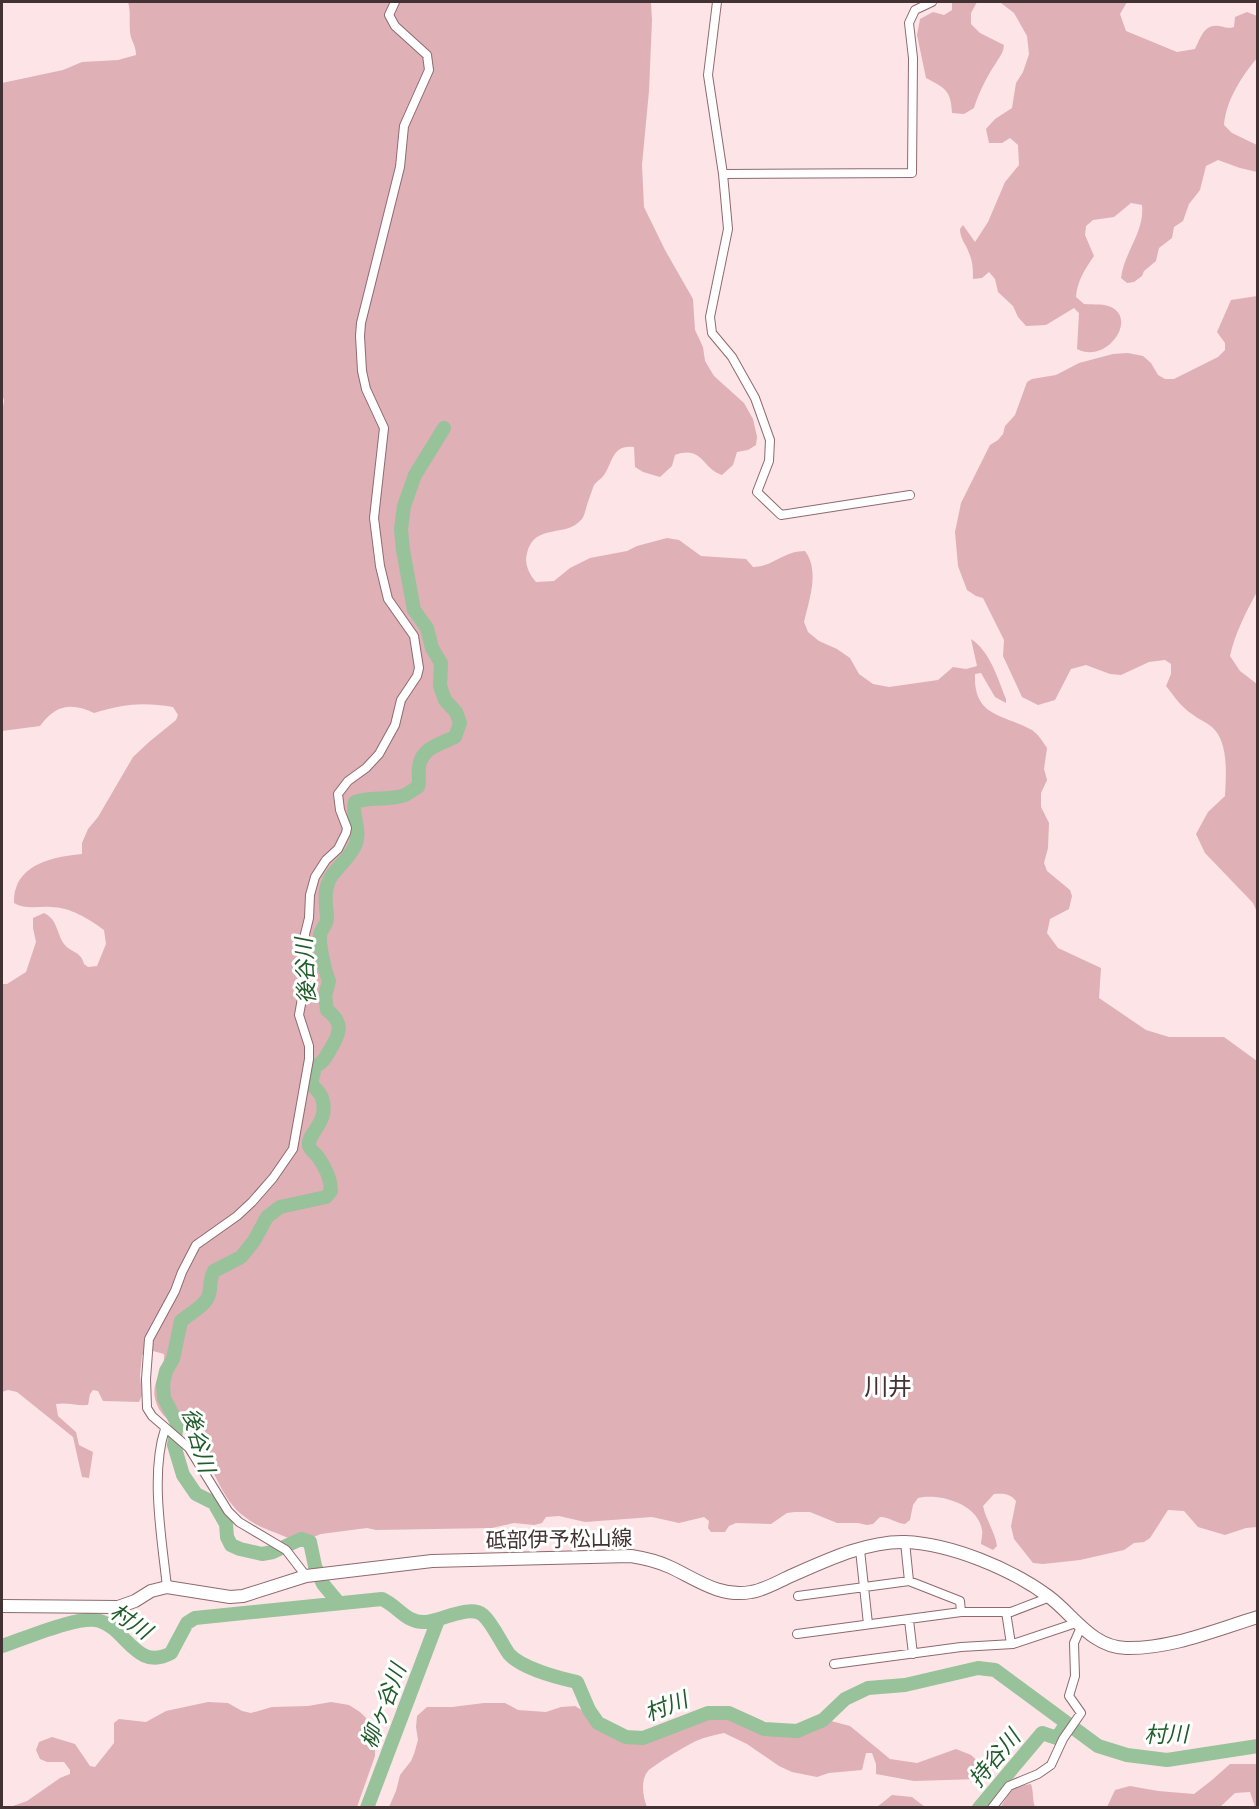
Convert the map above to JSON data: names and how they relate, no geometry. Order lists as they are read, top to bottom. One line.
{"streets":{"main road":["砥部伊予松山線"]},"districts":["川井"],"water":["後谷川","村川","柳ヶ谷川","持谷川"]}
